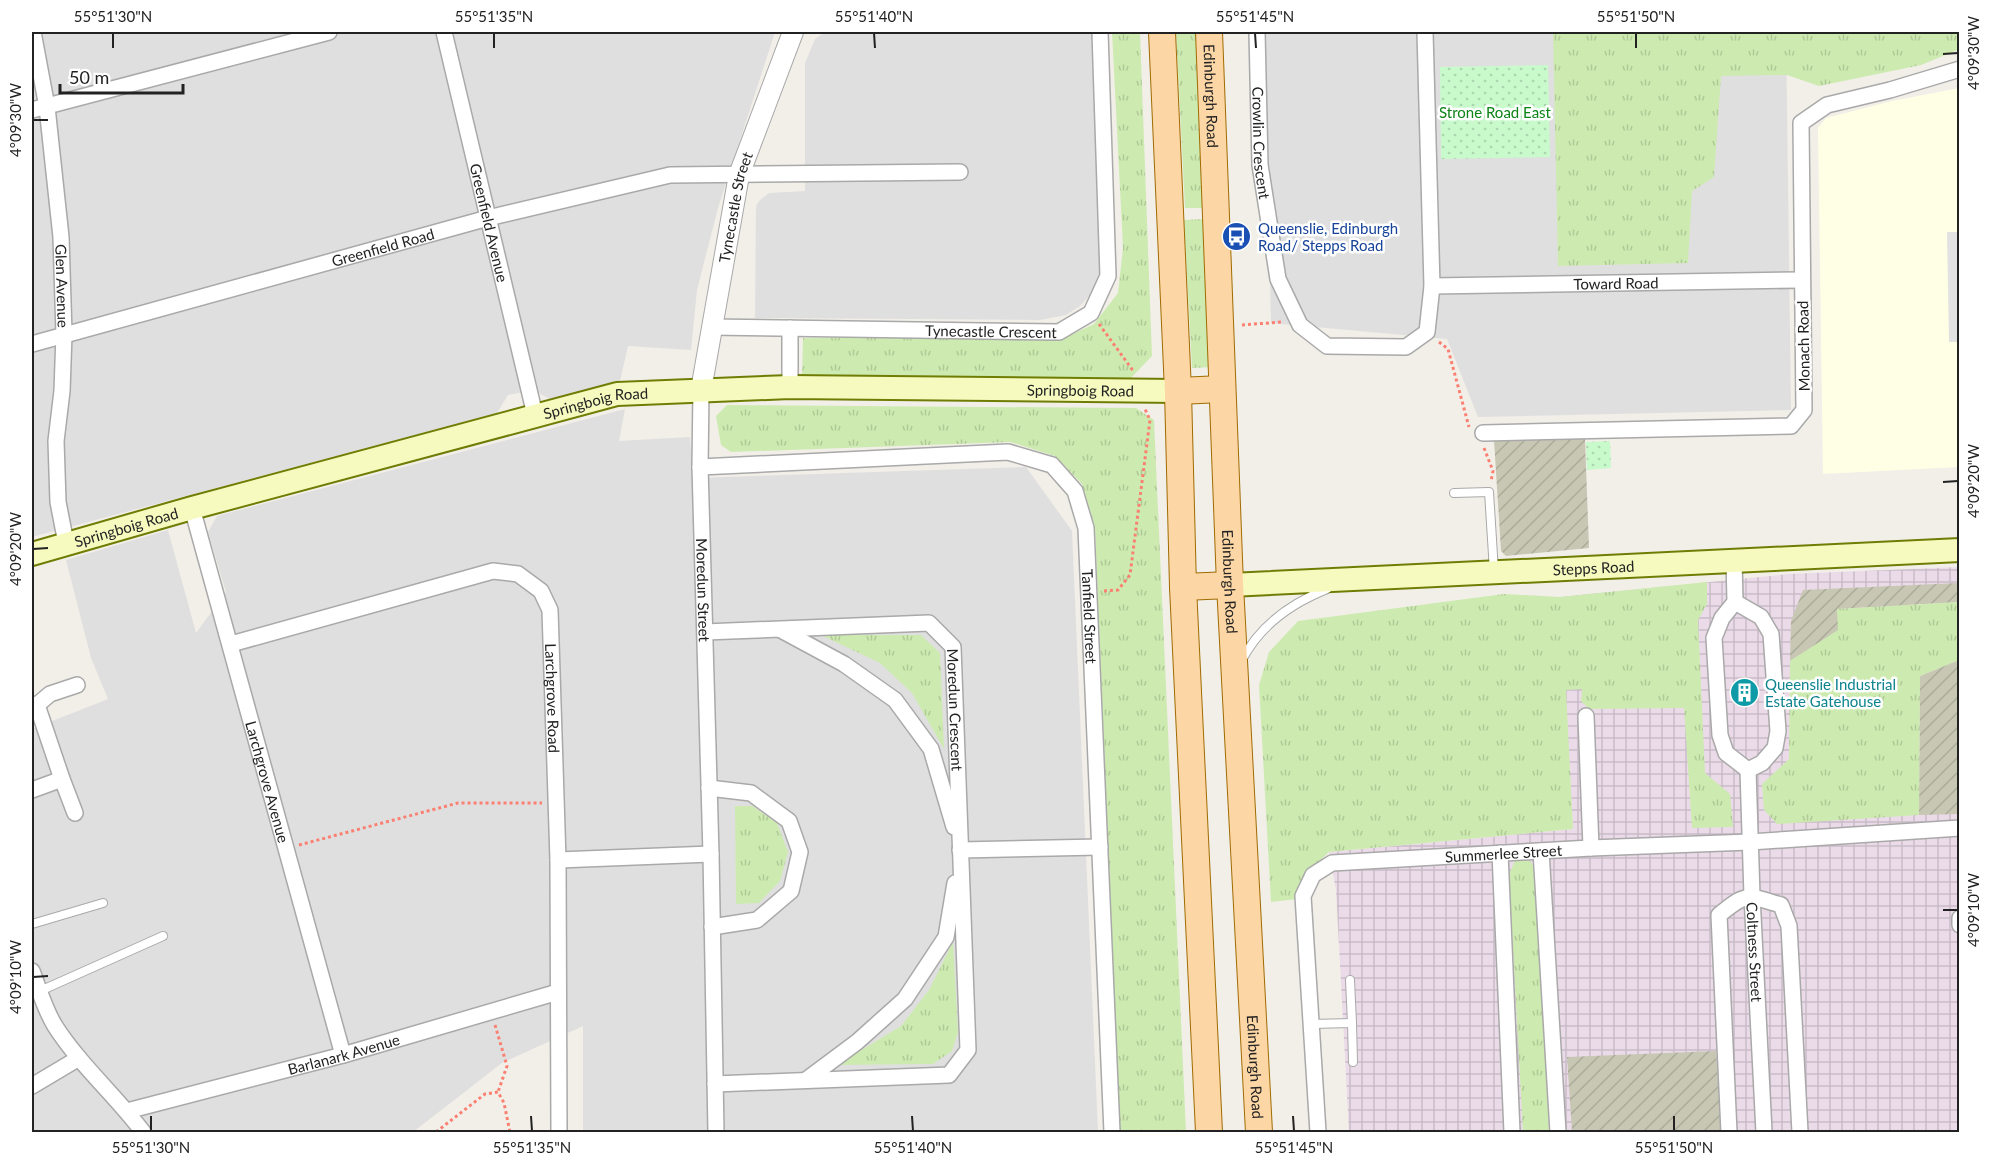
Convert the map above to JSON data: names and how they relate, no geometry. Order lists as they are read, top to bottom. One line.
{"streets":{"main road":["Edinburgh Road","Springboig Road","Stepps Road"],"street":["Crowlin Crescent","Tynecastle Street","Greenfield Avenue","Greenfield Road","Toward Road","Glen Avenue","Tynecastle Crescent","Monach Road","Moredun Street","Tanfield Street","Larchgrove Road","Moredun Crescent","Larchgrove Avenue","Summerlee Street","Coltness Street","Barlanark Avenue"]},"crossings":[["Edinburgh Road","Stepps Road"],["Tynecastle Street","Greenfield Road"],["Tynecastle Street","Tynecastle Crescent"],["Tynecastle Street","Springboig Road"],["Tynecastle Street","Moredun Street"],["Greenfield Avenue","Greenfield Road"],["Greenfield Avenue","Springboig Road"],["Greenfield Road","Glen Avenue"],["Toward Road","Monach Road"],["Glen Avenue","Springboig Road"],["Springboig Road","Moredun Street"],["Springboig Road","Larchgrove Avenue"],["Moredun Street","Tanfield Street"],["Moredun Street","Moredun Crescent"],["Larchgrove Road","Larchgrove Avenue"],["Larchgrove Road","Barlanark Avenue"],["Larchgrove Avenue","Barlanark Avenue"],["Summerlee Street","Coltness Street"]],"parks":["Strone Road East"],"places":{"bus stop":["Queenslie, Edinburgh Road/ Stepps Road"],"building":["Queenslie Industrial Estate Gatehouse"]},"scale_bar":"50 m","coordinates":["55°51'30\"N","55°51'35\"N","55°51'40\"N","55°51'45\"N","55°51'50\"N","4°09'30\"W","4°09'20\"W","4°09'10\"W"]}
